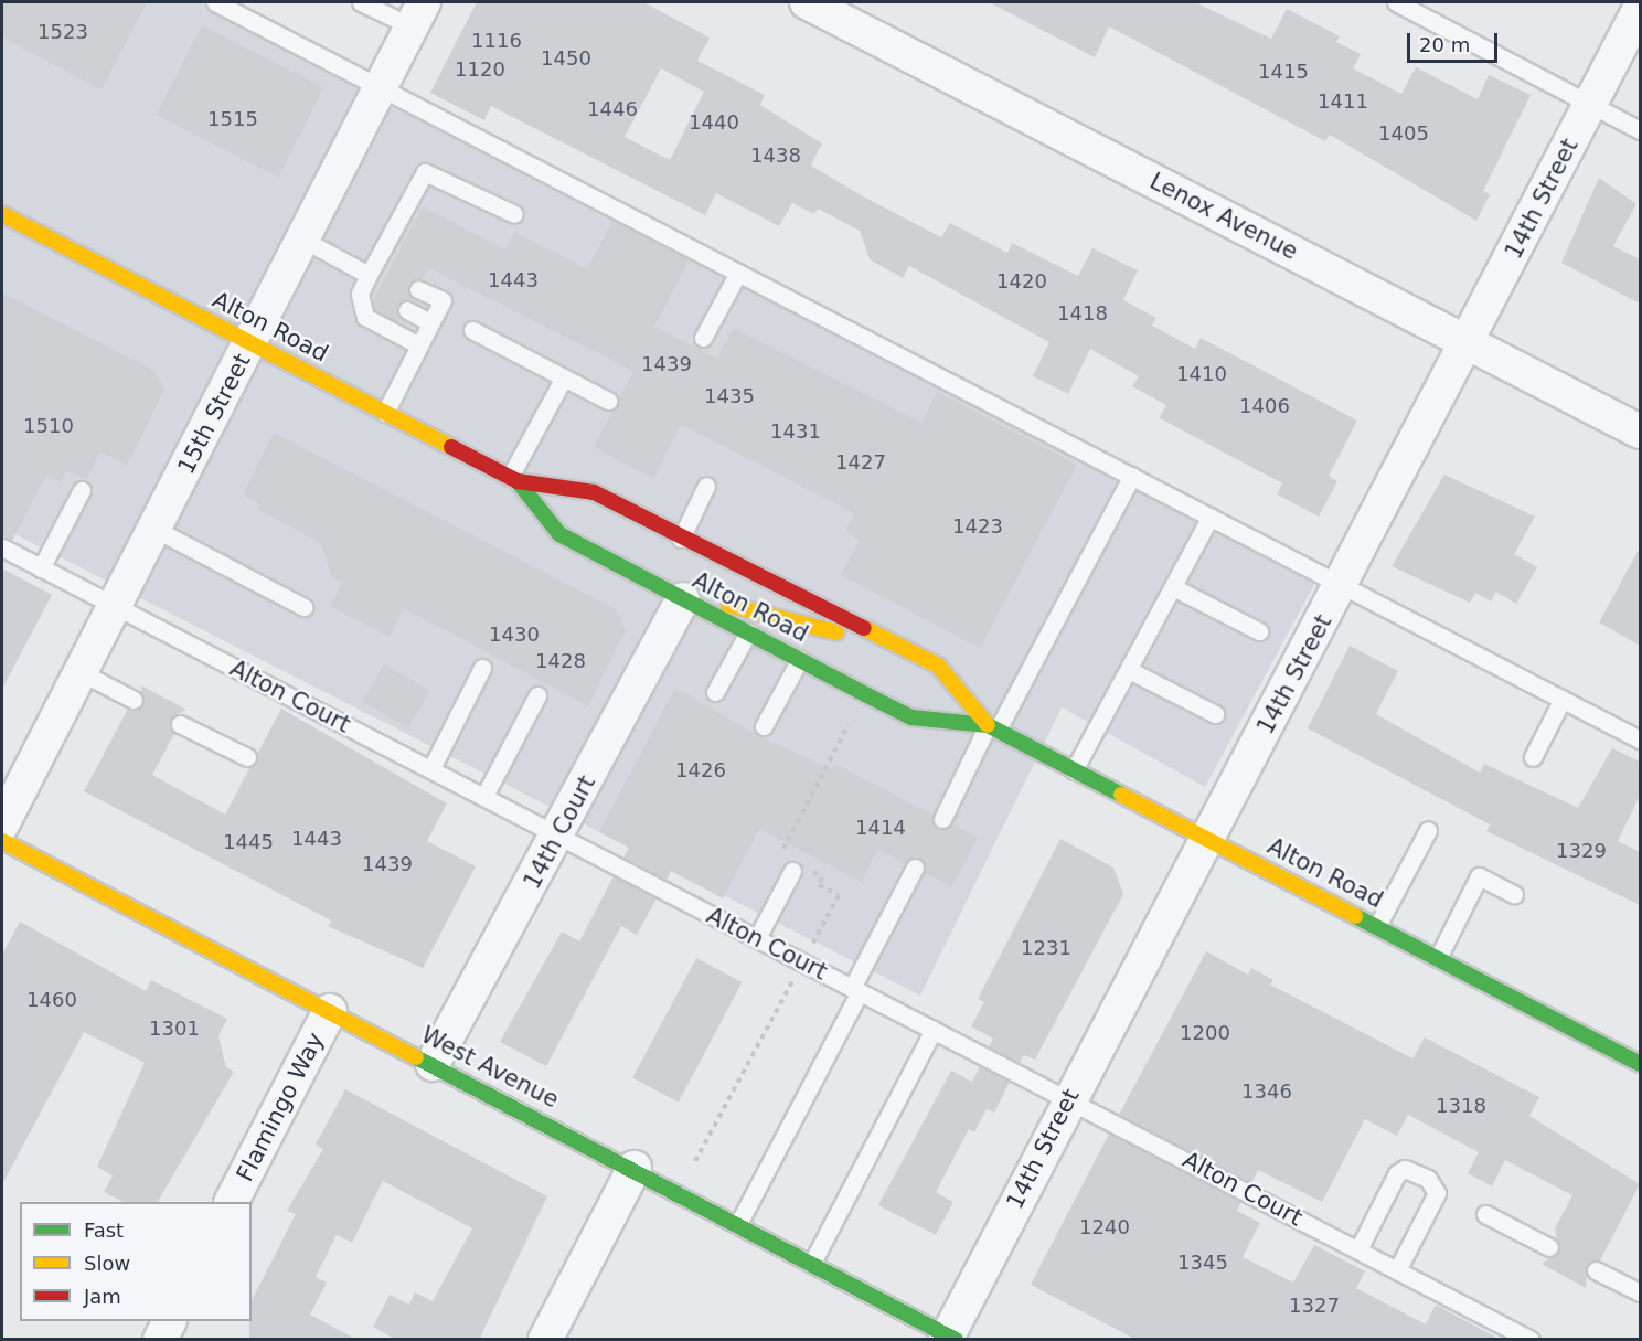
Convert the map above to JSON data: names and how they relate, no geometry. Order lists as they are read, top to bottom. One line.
{"streets":{"main road":["Alton Road","West Avenue"],"street":["14th Street","Lenox Avenue","15th Street","14th Court","Flamingo Way"],"lane":["Alton Court"]},"crossings":[["14th Street","Lenox Avenue"],["14th Street","Alton Road"],["14th Street","Alton Court"],["14th Street","West Avenue"],["Alton Road","15th Street"],["Alton Road","14th Court"],["15th Street","Alton Court"],["Alton Court","14th Court"],["14th Court","West Avenue"],["West Avenue","Flamingo Way"]],"house_numbers":["1523","1116","1450","1120","1415","1411","1446","1515","1440","1405","1438","1443","1420","1418","1439","1410","1435","1406","1510","1431","1427","1423","1430","1428","1426","1414","1443","1445","1329","1439","1231","1460","1301","1200","1346","1318","1240","1345","1327"],"legend":["Fast","Slow","Jam"],"scale_bar":"20 m"}
